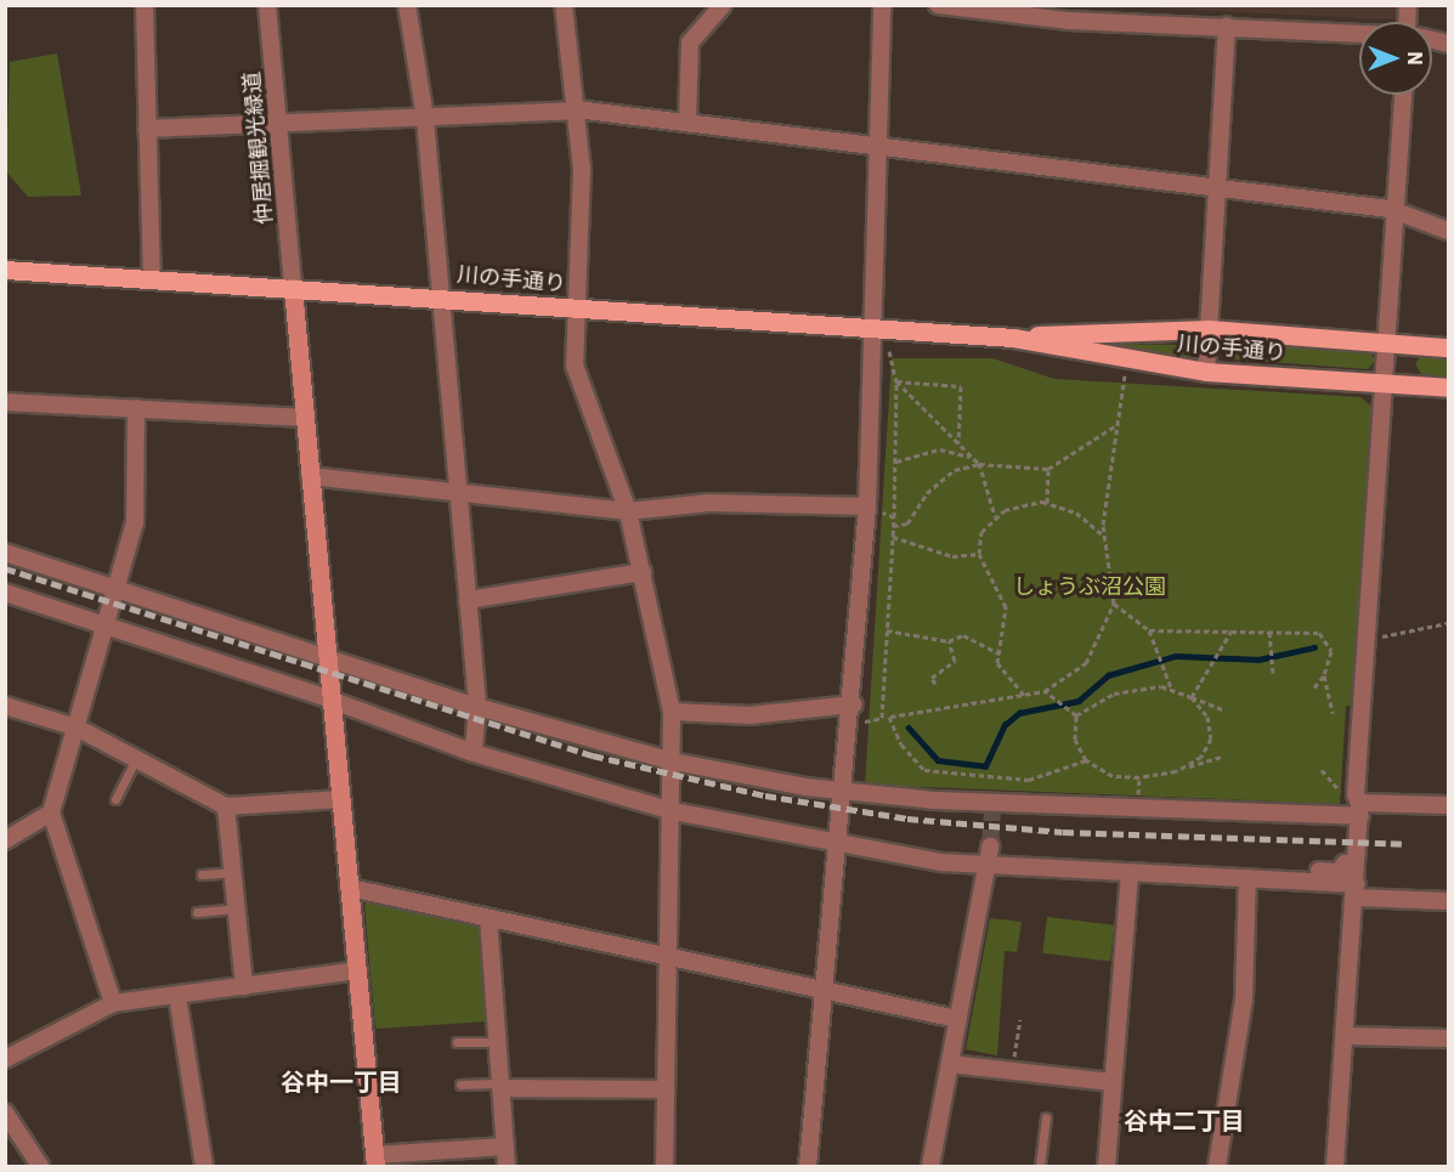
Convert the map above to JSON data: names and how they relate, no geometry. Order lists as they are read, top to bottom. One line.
{"streets":{"main road":["川の手通り"],"street":["仲居掘観光緑道"]},"crossings":[["仲居掘観光緑道","川の手通り"]],"districts":["谷中一丁目","谷中二丁目"],"parks":["しょうぶ沼公園"],"north":"right"}
